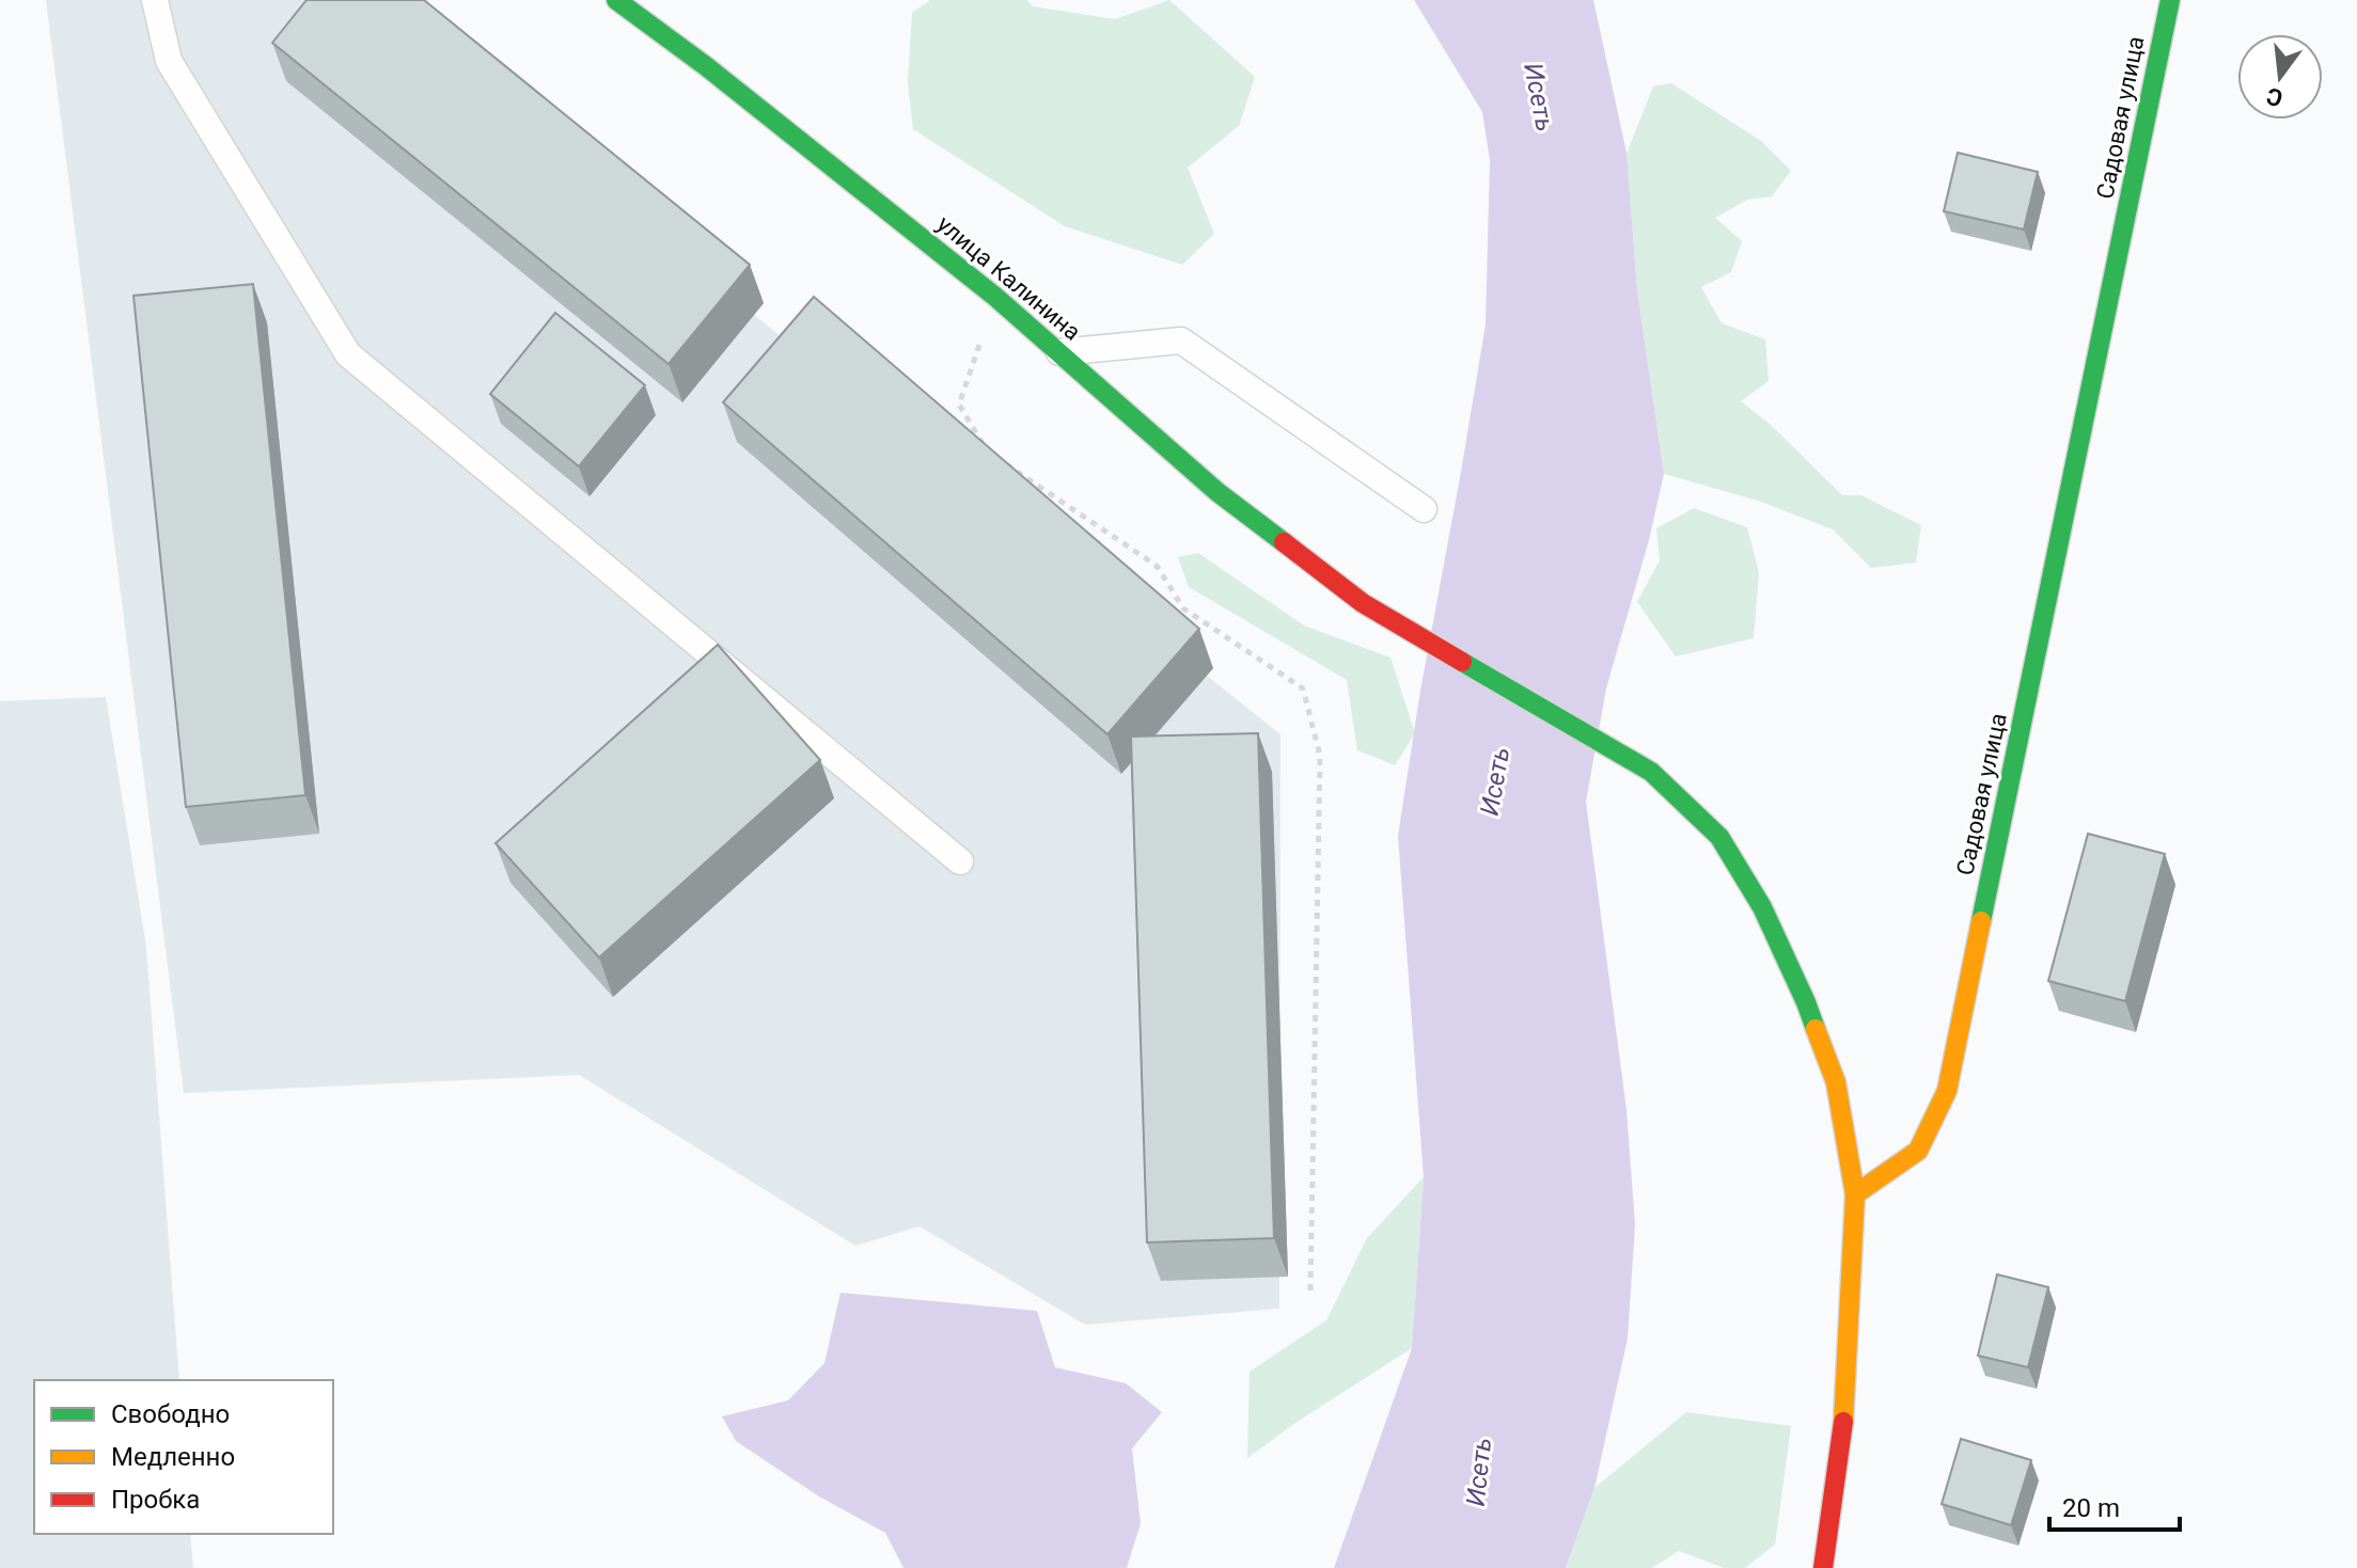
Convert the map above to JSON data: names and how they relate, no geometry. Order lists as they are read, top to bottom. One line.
{"streets":{"main road":["Садовая улица","улица Калинина"]},"crossings":[["Садовая улица","улица Калинина"]],"water":["Исеть"],"legend":["Свободно","Медленно","Пробка"],"scale_bar":"20 m","north":"bottom"}
